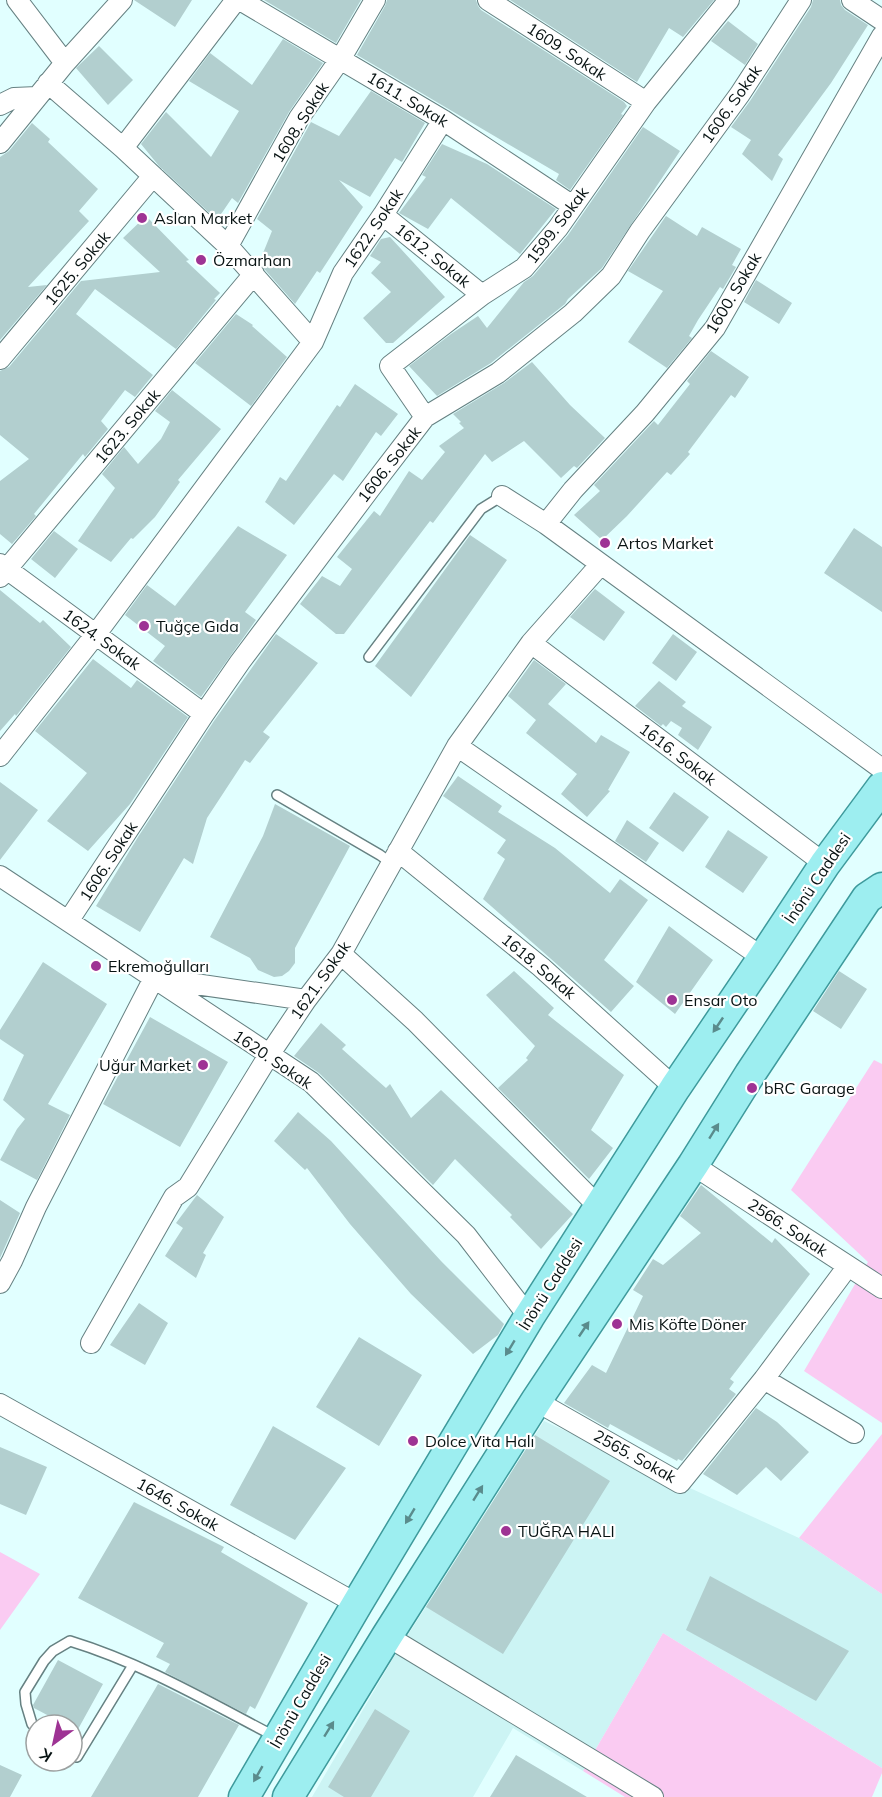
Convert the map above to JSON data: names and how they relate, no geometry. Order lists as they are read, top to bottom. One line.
{"streets":{"main road":["İnönü Caddesi"],"street":["1609. Sokak","1611. Sokak","1606. Sokak","1608. Sokak","1599. Sokak","1622. Sokak","1612. Sokak","1625. Sokak","1600. Sokak","1623. Sokak","1624. Sokak","1616. Sokak","1618. Sokak","1621. Sokak","1620. Sokak","2566. Sokak","2565. Sokak","1646. Sokak"]},"crossings":[["1609. Sokak","1599. Sokak"],["1611. Sokak","1608. Sokak"],["1611. Sokak","1599. Sokak"],["1611. Sokak","1622. Sokak"],["1606. Sokak","1599. Sokak"],["1606. Sokak","1624. Sokak"],["1606. Sokak","1620. Sokak"],["1599. Sokak","1612. Sokak"],["1622. Sokak","1612. Sokak"],["1622. Sokak","1624. Sokak"],["1623. Sokak","1624. Sokak"],["1616. Sokak","İnönü Caddesi"],["1616. Sokak","1621. Sokak"],["İnönü Caddesi","1618. Sokak"],["İnönü Caddesi","1620. Sokak"],["İnönü Caddesi","1646. Sokak"],["1618. Sokak","1621. Sokak"],["1621. Sokak","1620. Sokak"],["2566. Sokak","2565. Sokak"]],"places":["Aslan Market","Özmarhan","Artos Market","Tuğçe Gıda","Ekremoğulları","Ensar Oto","Uğur Market","bRC Garage","Mis Köfte Döner","Dolce Vita Halı","TUĞRA HALI"],"north":"bottom left"}
